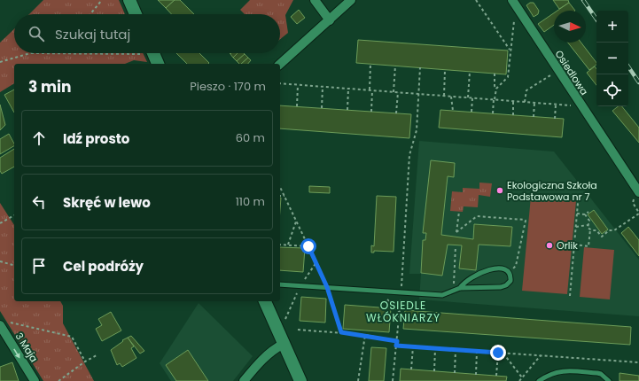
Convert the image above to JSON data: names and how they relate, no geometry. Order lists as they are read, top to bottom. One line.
{"streets":{"street":["Osiedlowa","3 Maja"]},"one_way":["3 Maja"],"districts":["OSIEDLE WŁÓKNIARZY"],"places":["Ekologiczna Szkoła Podstawowa nr 7","Orlik"],"north":"right","page":{"map_buttons":["+","−"],"search":"Szukaj tutaj","heading":["3 min","Pieszo · 170 m"],"list":[["Idź prosto","60 m"],["Skręć w lewo","110 m"],"Cel podróży"]}}
